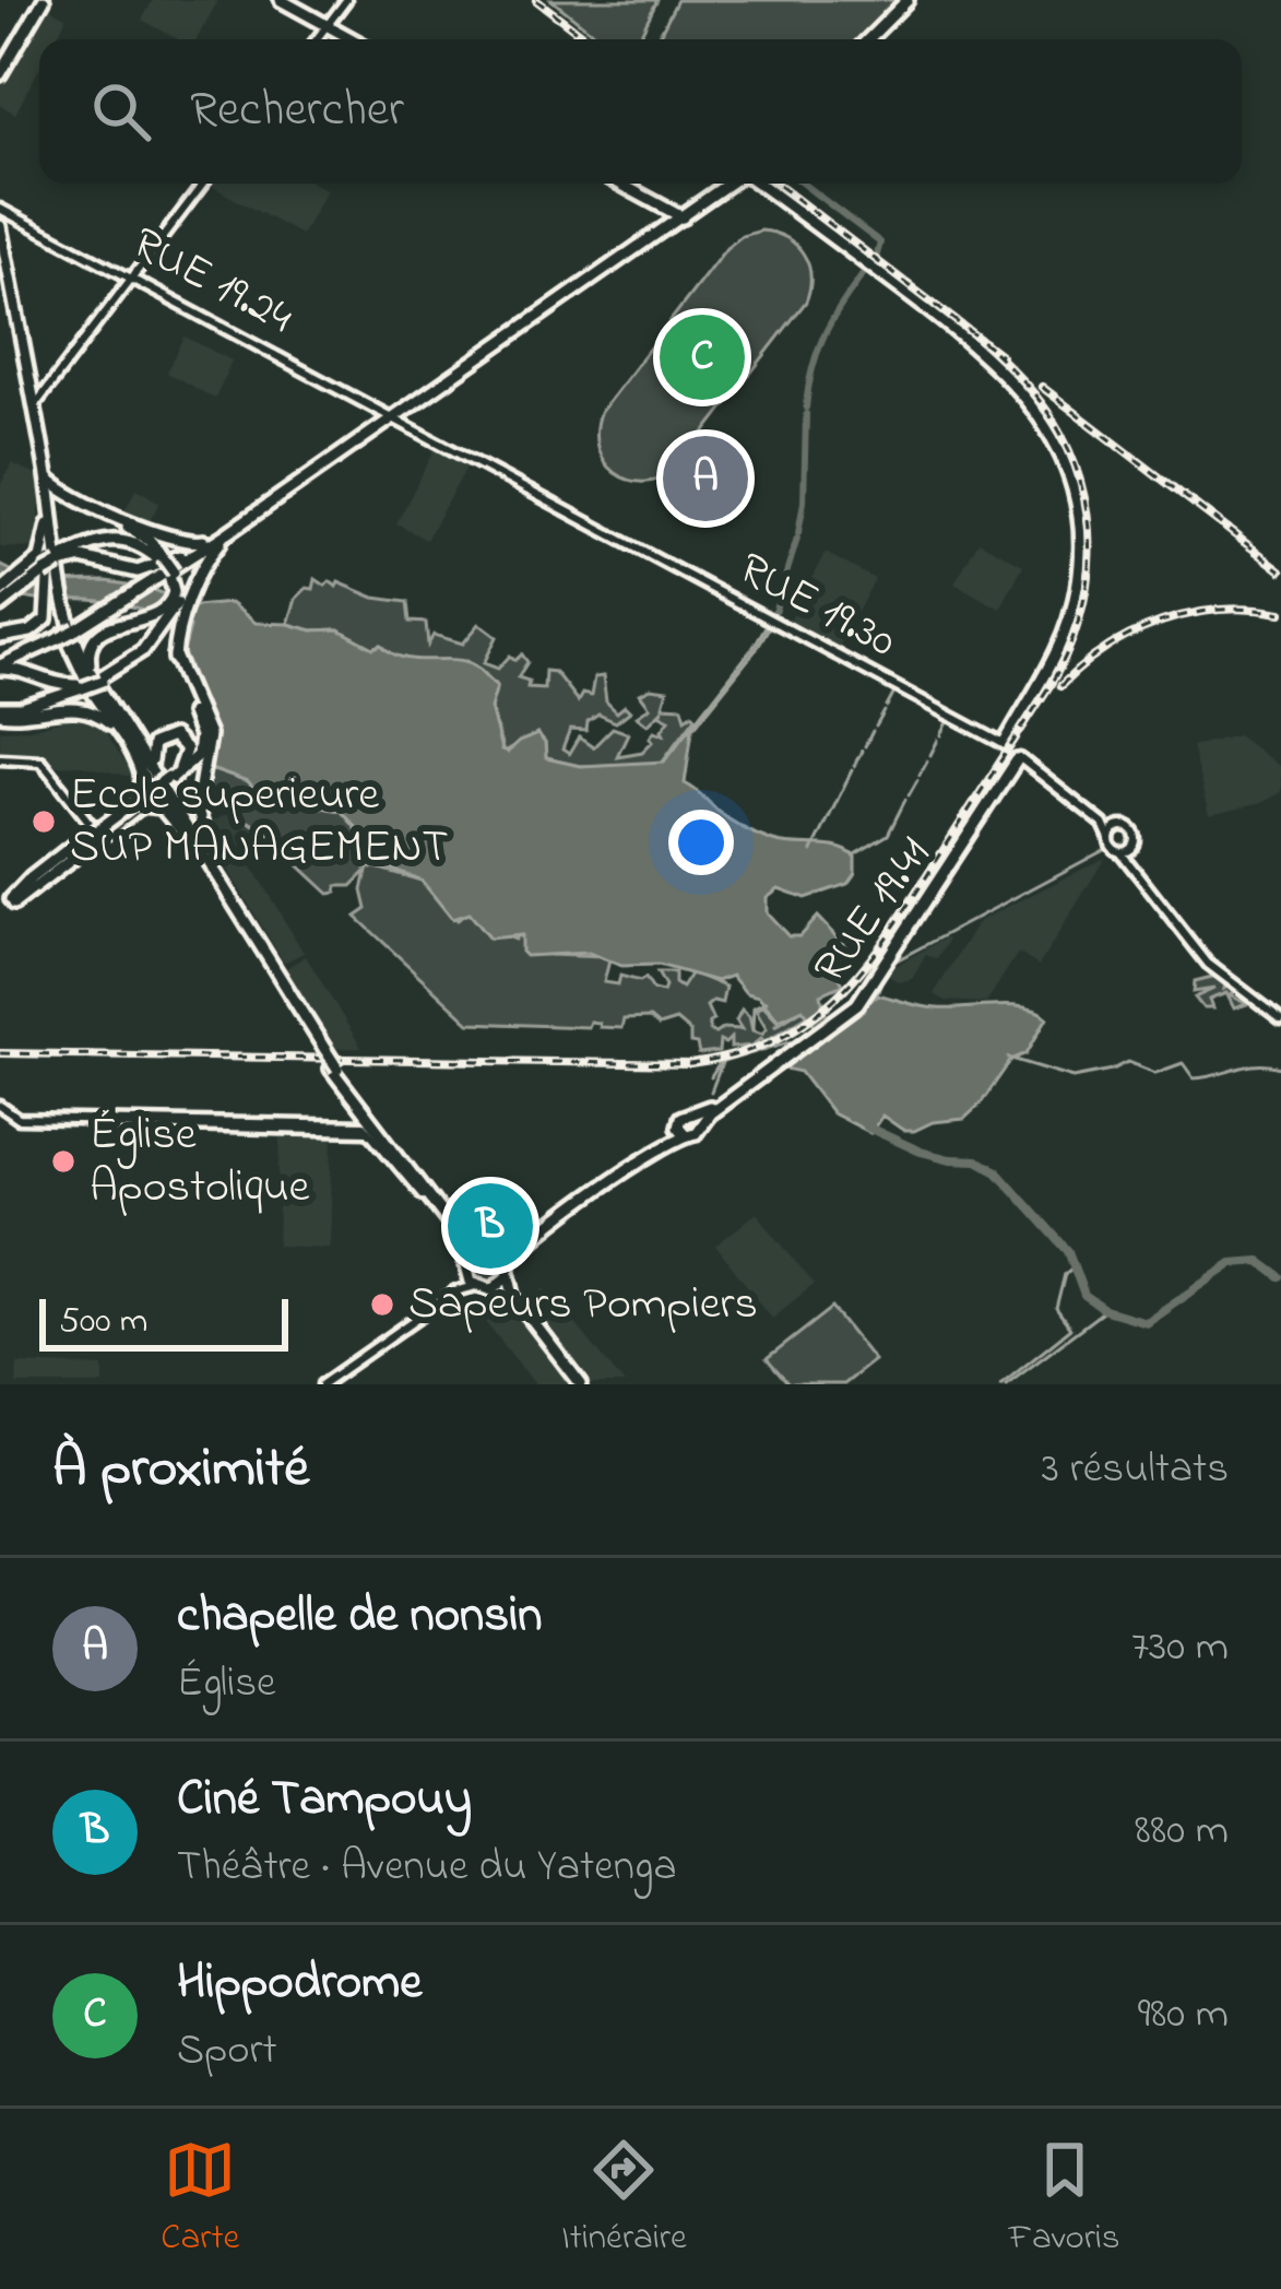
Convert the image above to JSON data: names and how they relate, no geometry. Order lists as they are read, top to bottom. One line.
{"streets":{"main road":["RUE 19.41"],"street":["RUE 19.24","RUE 19.30"]},"crossings":[["RUE 19.24","RUE 19.30"]],"places":["Ecole superieure SUP MANAGEMENT","Église Apostolique","Sapeurs Pompiers"],"scale_bar":"500 m","page":{"search":"Rechercher","pins":["C","A","B"],"scale":"500 m","heading":["À proximité","3 résultats"],"list":[{"mark":"A","name":"chapelle de nonsin","note":"Église","value":"730 m"},{"mark":"B","name":"Ciné Tampouy","note":"Théâtre · Avenue du Yatenga","value":"880 m"},{"mark":"C","name":"Hippodrome","note":"Sport","value":"980 m"}],"nav":["Carte","Itinéraire","Favoris"]}}
